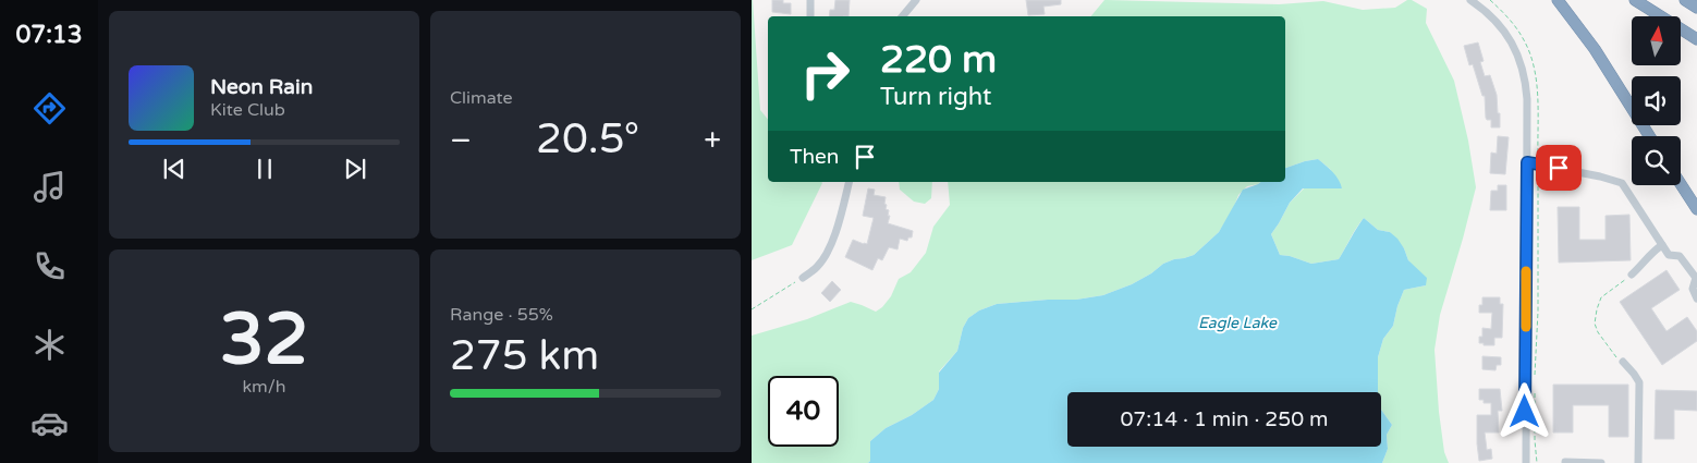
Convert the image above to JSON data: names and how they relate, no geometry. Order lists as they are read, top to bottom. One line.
{"water":["Eagle Lake"],"north":"top","page":{"tabs":"07:13","tile":["Climate",["32","km/h"],["Range · 55%","275 km"]],"turn":["220 m","Turn right"],"song":["Neon Rain","Kite Club"],"heat":["−","20.5°","+"],"then":"Then","limit":"40","trip":"07:14 · 1 min · 250 m"}}
